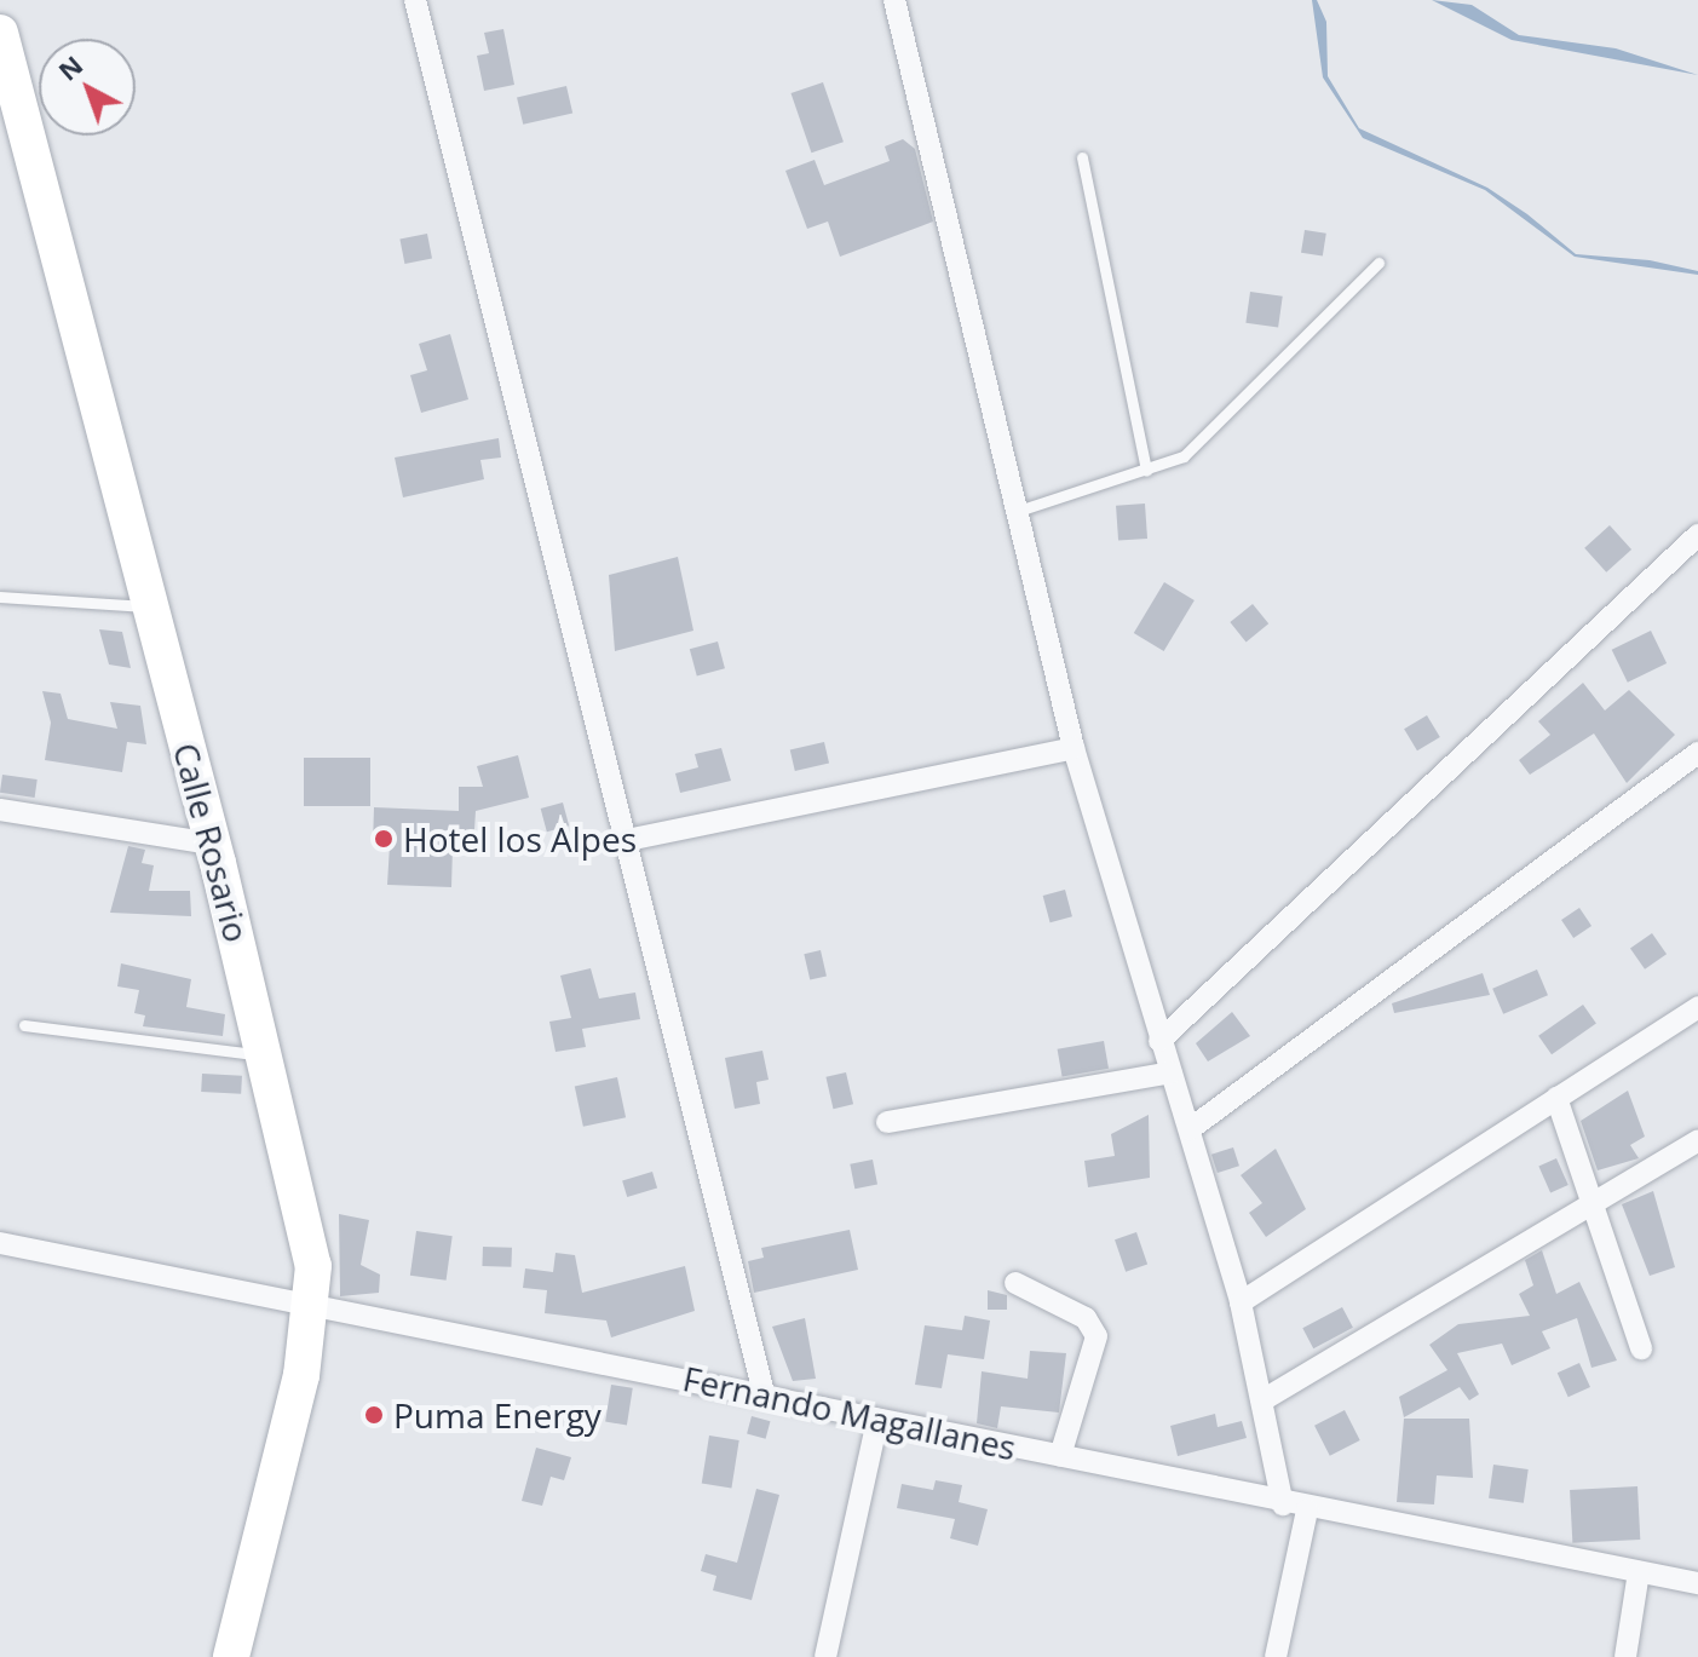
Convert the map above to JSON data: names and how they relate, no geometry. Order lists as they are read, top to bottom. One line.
{"streets":{"main road":["Calle Rosario"],"street":["Fernando Magallanes"]},"crossings":[["Calle Rosario","Fernando Magallanes"]],"places":["Hotel los Alpes","Puma Energy"],"north":"top left"}
